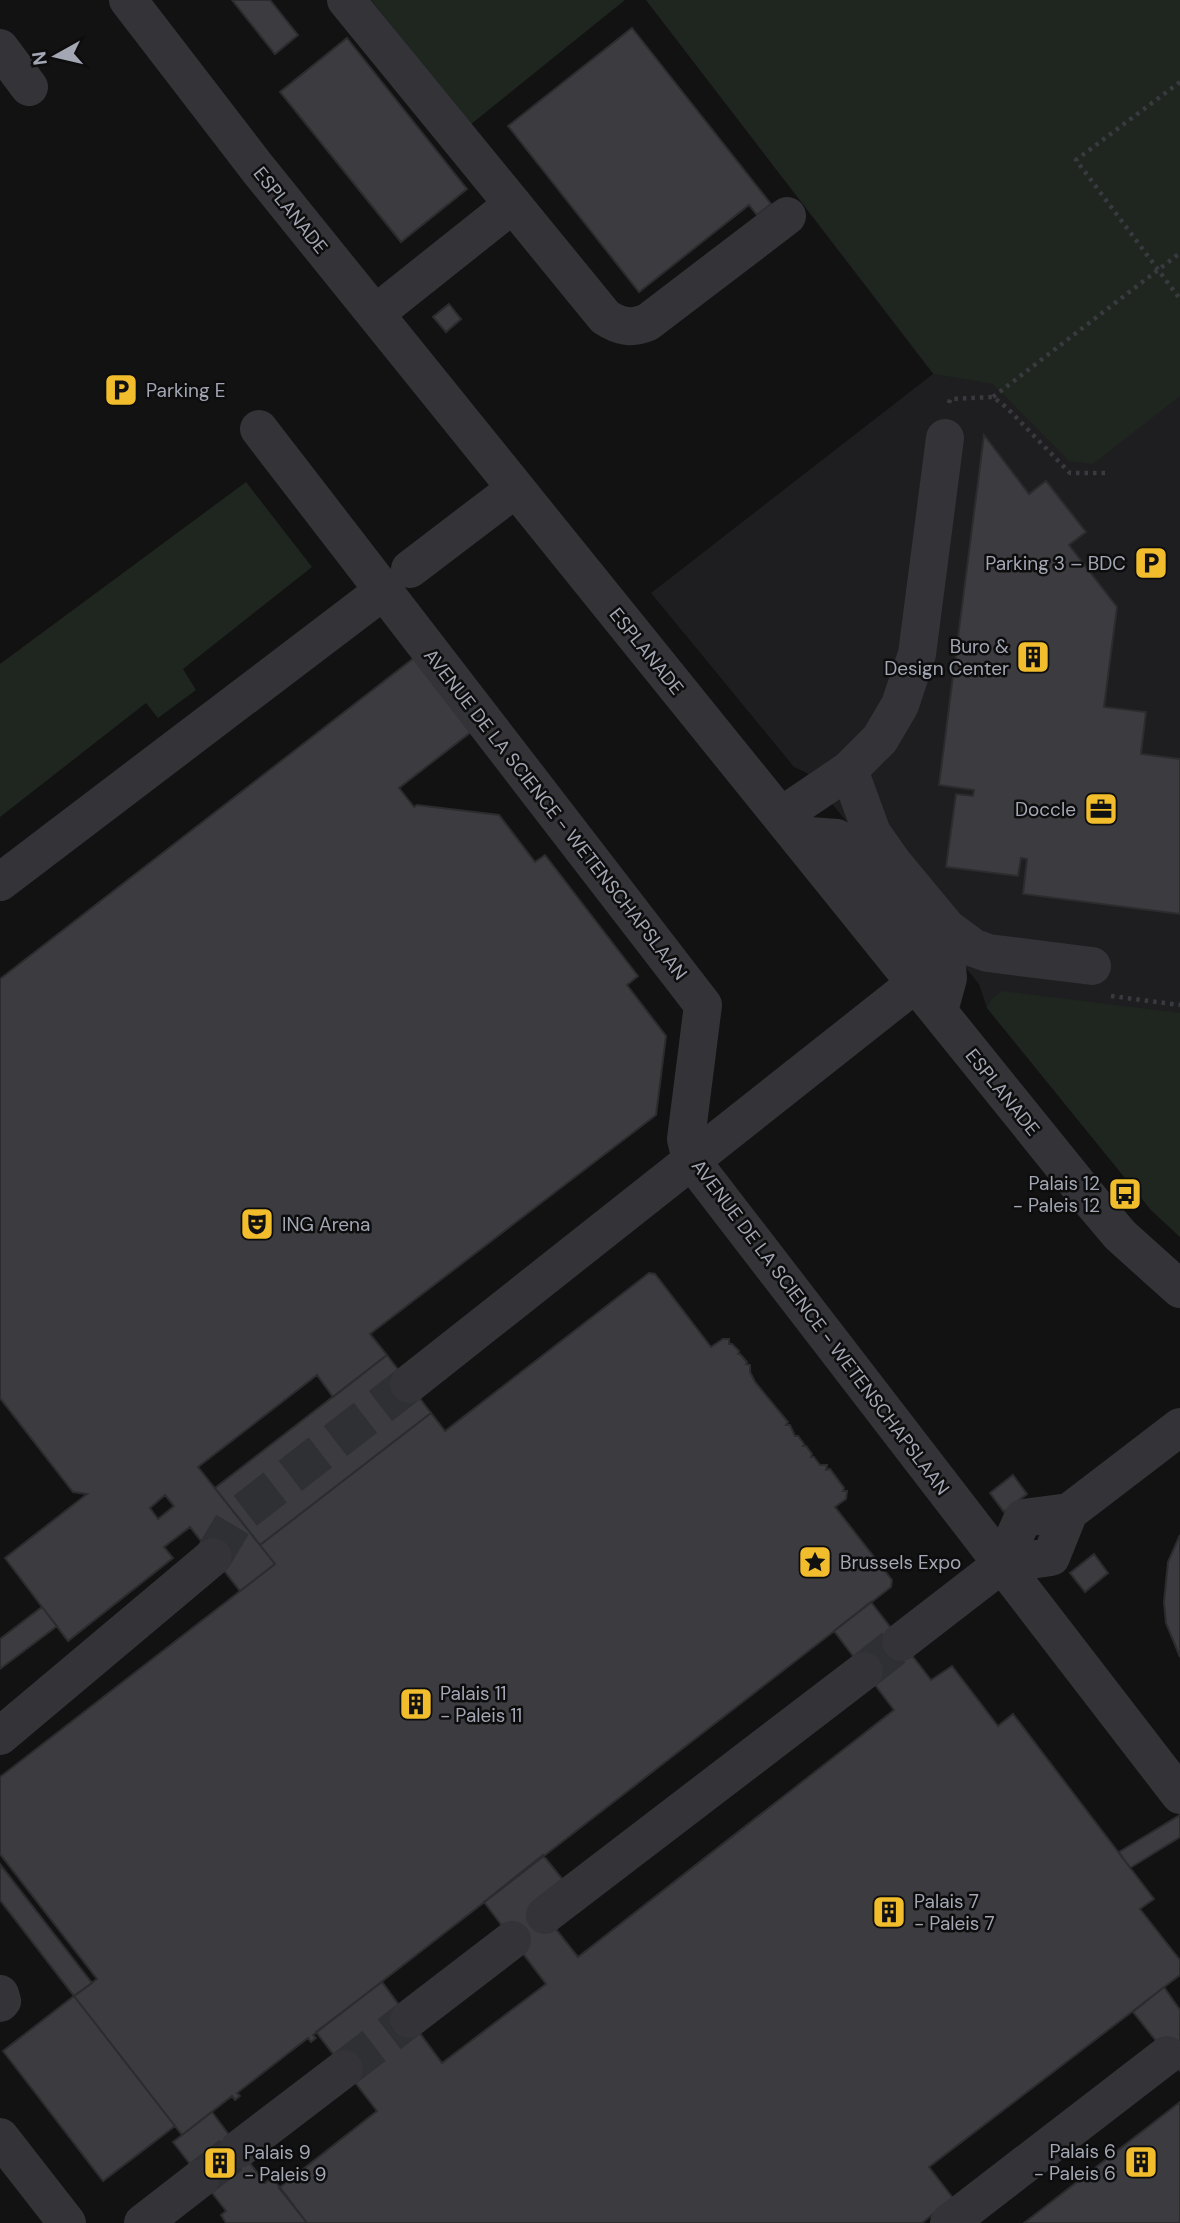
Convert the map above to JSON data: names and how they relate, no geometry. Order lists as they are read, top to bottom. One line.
{"streets":{"street":["ESPLANADE","AVENUE DE LA SCIENCE - WETENSCHAPSLAAN"]},"places":{"parking":["Parking E","Parking 3 – BDC"],"building":["Buro & Design Center","Palais 11 - Paleis 11","Palais 7 - Paleis 7","Palais 6 - Paleis 6","Palais 9 - Paleis 9"],"office":["Doccle"],"bus stop":["Palais 12 - Paleis 12"],"theatre":["ING Arena"],"place":["Brussels Expo"]},"north":"left"}
